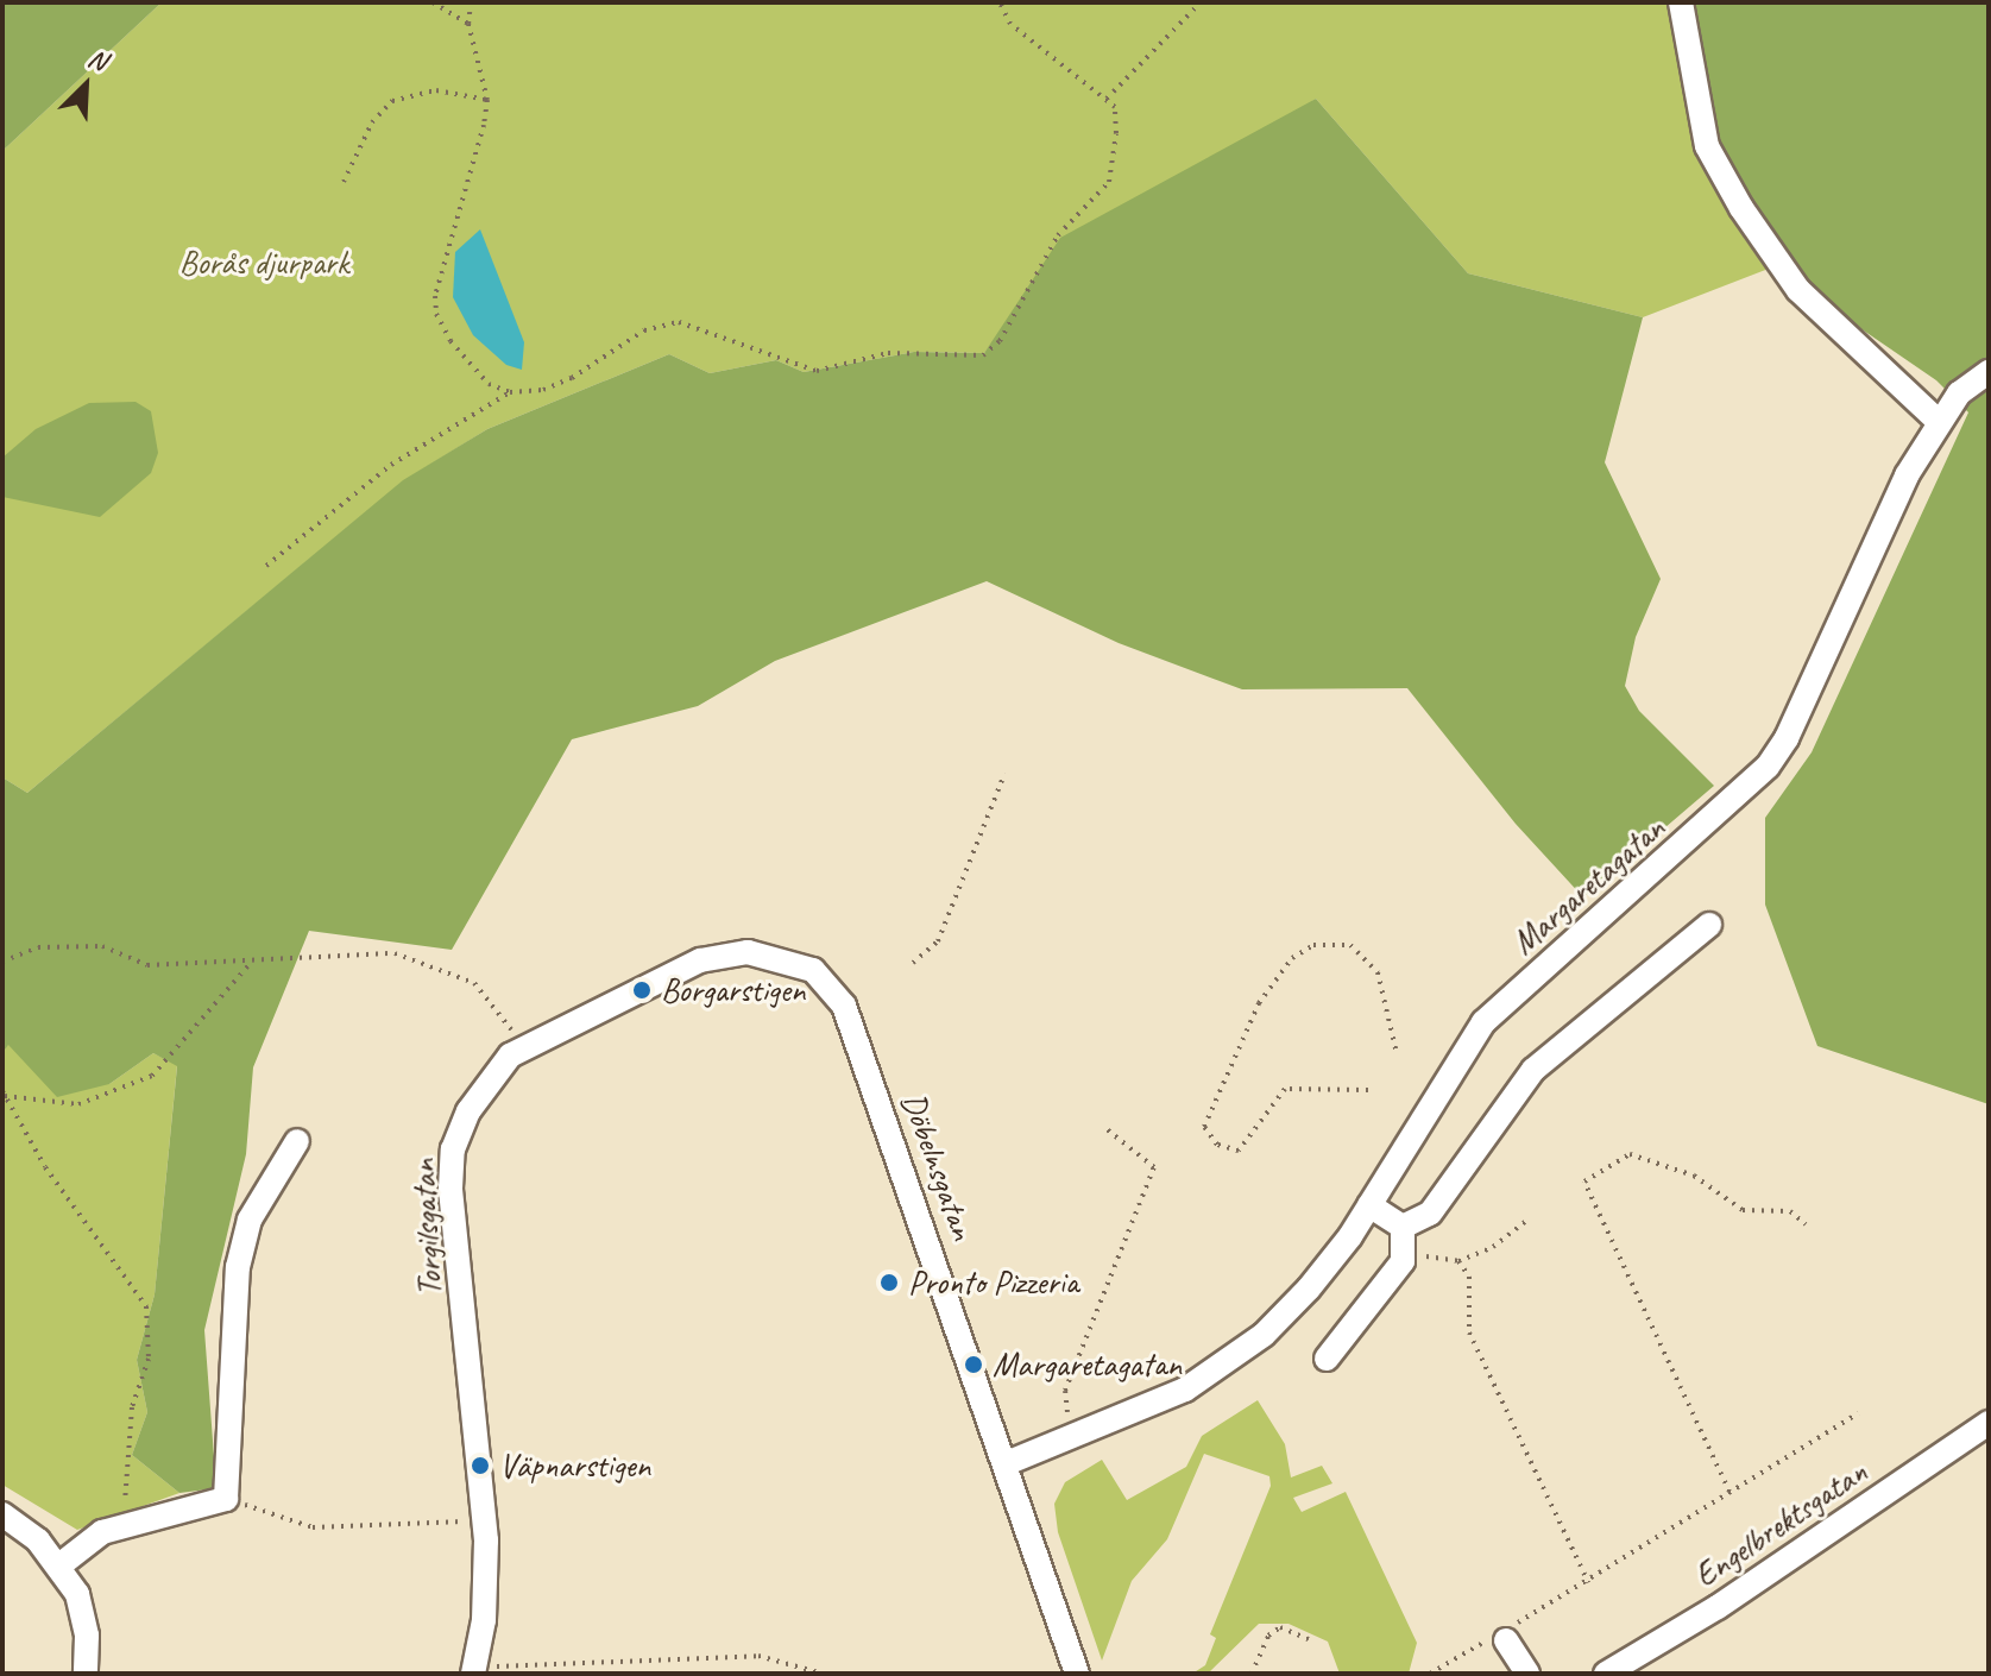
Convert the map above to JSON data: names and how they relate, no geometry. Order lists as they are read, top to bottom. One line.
{"streets":{"street":["Margaretagatan","Döbelnsgatan","Torgilsgatan","Engelbrektsgatan"]},"crossings":[["Margaretagatan","Döbelnsgatan"],["Döbelnsgatan","Torgilsgatan"]],"parks":["Borås djurpark"],"places":["Borgarstigen","Pronto Pizzeria","Margaretagatan","Väpnarstigen"],"north":"top right"}
